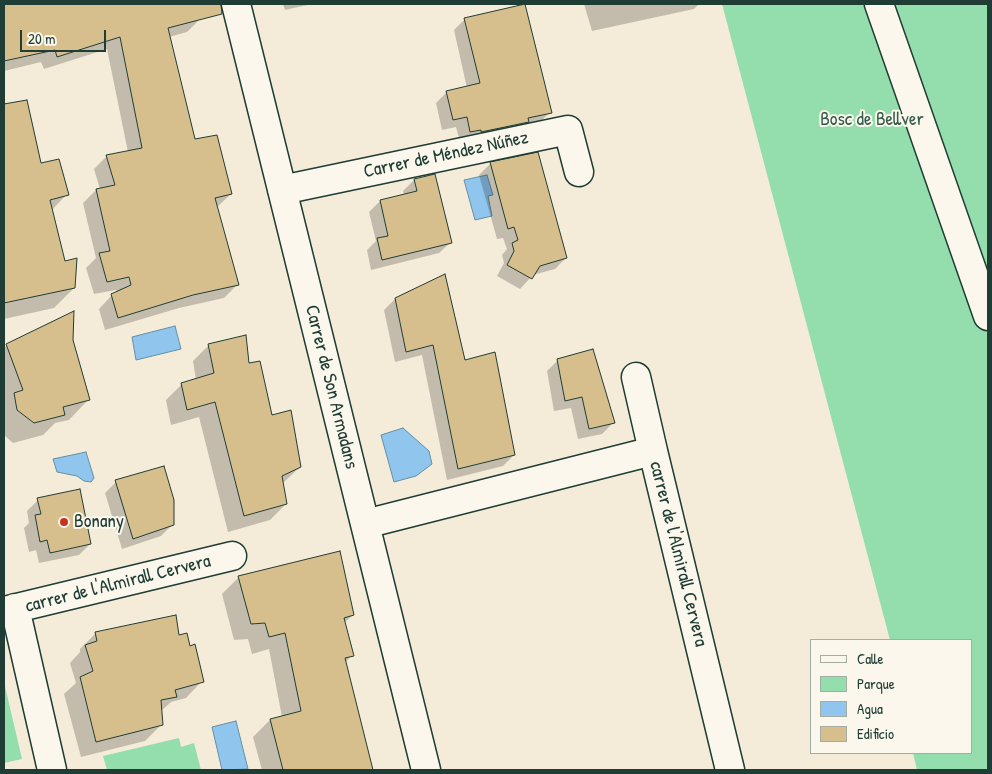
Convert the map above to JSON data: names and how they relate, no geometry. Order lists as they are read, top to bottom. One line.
{"streets":{"street":["Carrer de Méndez Núñez","Carrer de Son Armadans","carrer de l'Almirall Cervera"]},"crossings":[["Carrer de Méndez Núñez","Carrer de Son Armadans"],["Carrer de Son Armadans","carrer de l'Almirall Cervera"]],"parks":["Bosc de Bellver"],"places":["Bonany"],"legend":["Calle","Parque","Agua","Edificio"],"scale_bar":"20 m"}
